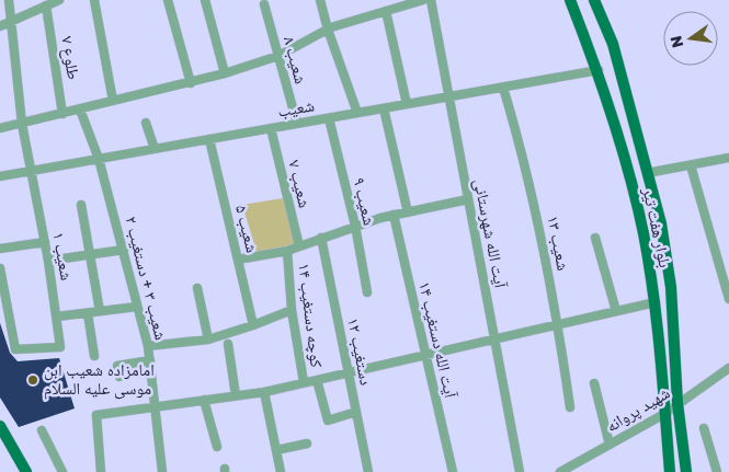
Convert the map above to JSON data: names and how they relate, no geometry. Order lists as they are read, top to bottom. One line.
{"streets":{"main road":["بلوار هفت تیر"],"street":["طلوع ۷","شعیب ۸","شعیب","شعیب ۷","شعیب ۹","شعیب ۵","آیت الله شهرستانی","شعیب ۱۳","شعیب ۱","شعیب ۳ + دستغیب ۲","کوچه دستغیب ۱۴","آیت الله دستغیب ۱۴","دستغیب ۱۲","شهید پروانه"]},"crossings":[["شعیب ۸","شعیب"],["شعیب","شعیب ۷"],["شعیب","شعیب ۹"],["شعیب","بلوار هفت تیر"],["شعیب","شعیب ۵"],["شعیب","آیت الله شهرستانی"],["شعیب","شعیب ۱۳"],["شعیب","شعیب ۱"],["شعیب","شعیب ۳ + دستغیب ۲"],["بلوار هفت تیر","شهید پروانه"]],"places":["امامزاده شعیب ابن موسی علیه السلام"],"north":"left"}
